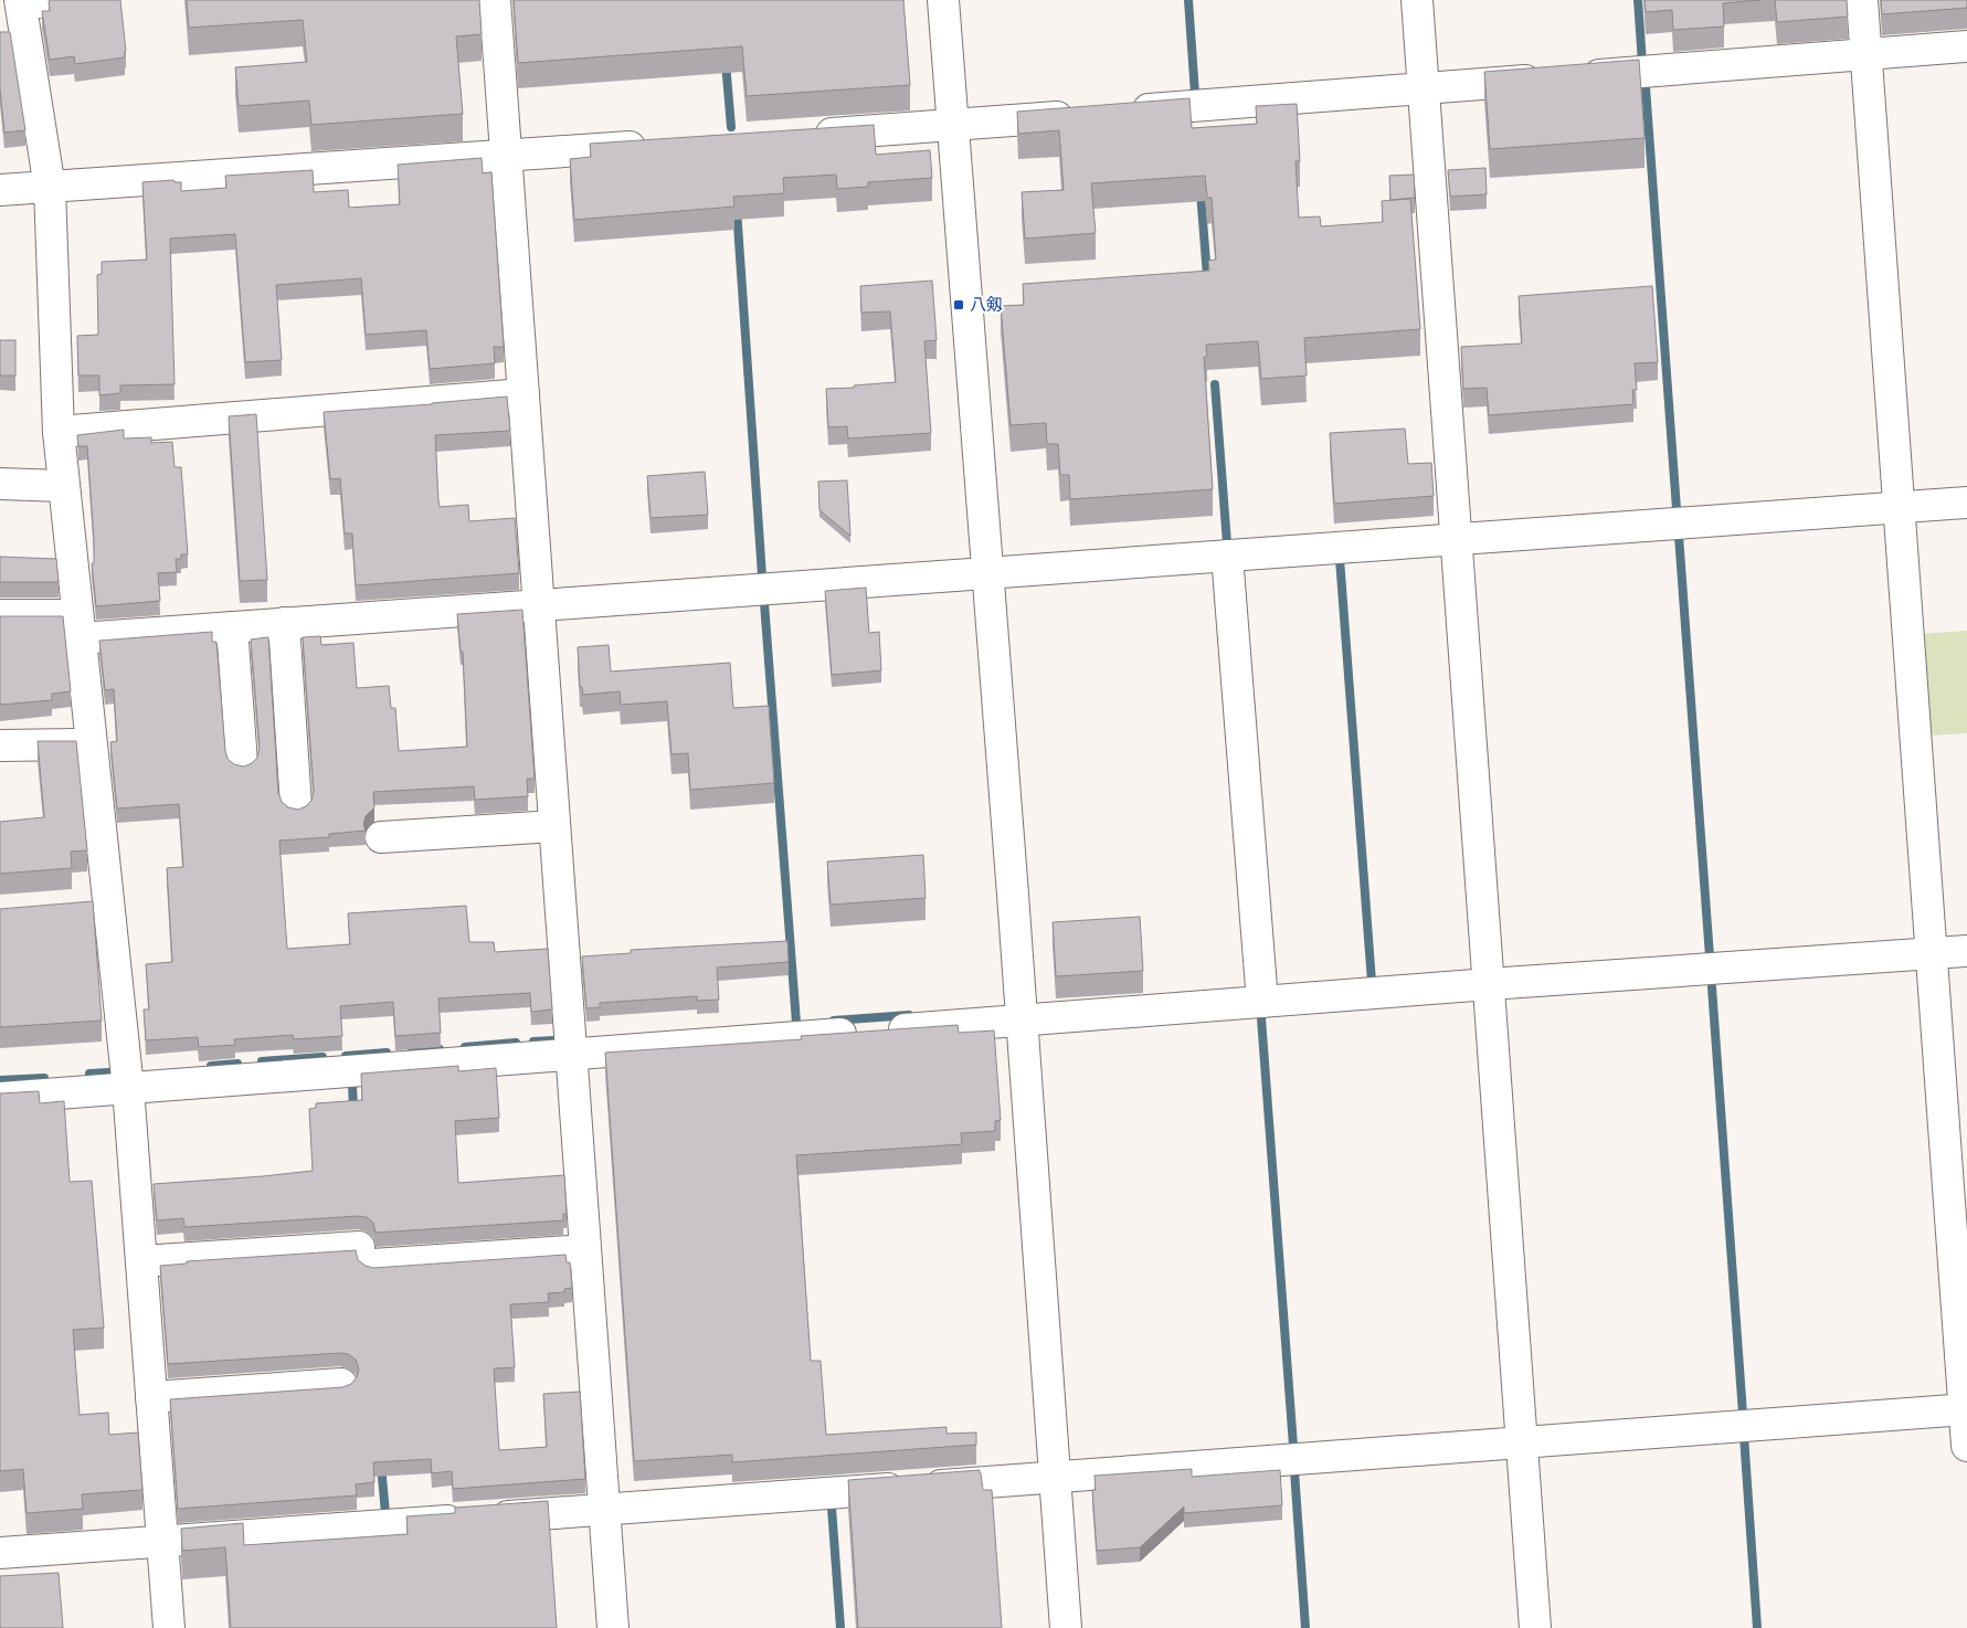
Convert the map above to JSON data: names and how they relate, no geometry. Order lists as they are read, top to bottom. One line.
{"places":{"transit":["八剱"]}}
